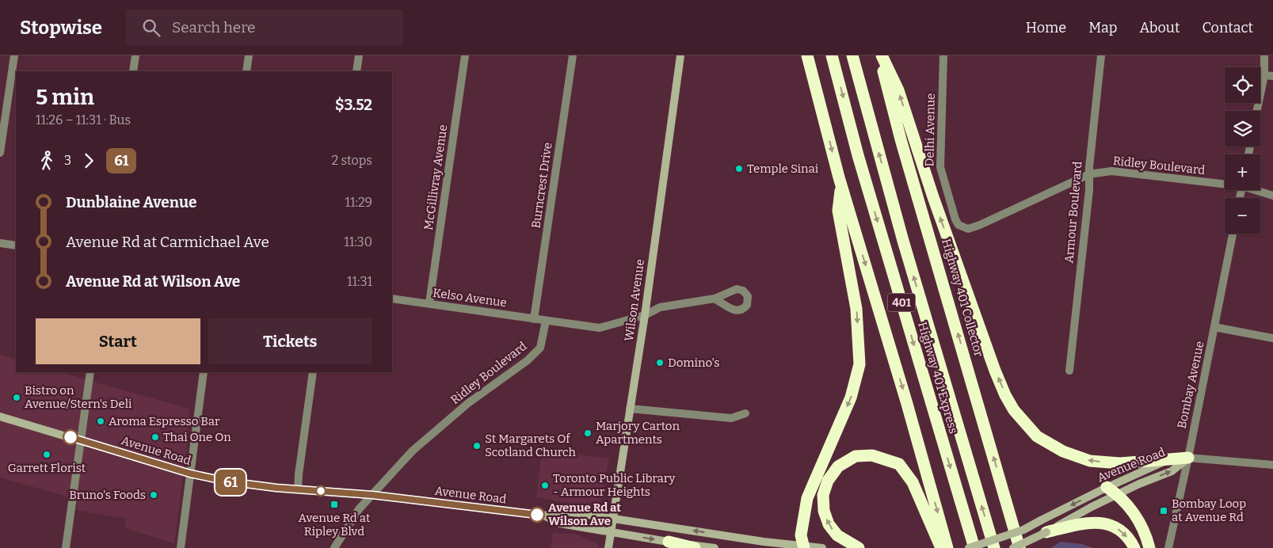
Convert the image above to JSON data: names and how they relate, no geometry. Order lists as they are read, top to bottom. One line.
{"streets":{"highway":["Highway 401 Collector","401","Highway 401 Express"],"main road":["Wilson Avenue","Avenue Road"],"street":["Delhi Avenue","Ridley Boulevard","McGillivray Avenue","Burncrest Drive","Armour Boulevard","Kelso Avenue","Bombay Avenue"]},"crossings":[["Delhi Avenue","Ridley Boulevard"],["Ridley Boulevard","Armour Boulevard"],["Ridley Boulevard","Kelso Avenue"],["Ridley Boulevard","Avenue Road"],["McGillivray Avenue","Kelso Avenue"],["Burncrest Drive","Kelso Avenue"],["Wilson Avenue","Avenue Road"],["Bombay Avenue","Avenue Road"]],"places":{"other":["Temple Sinai","Domino's","Bistro on Avenue/Stern's Deli","Aroma Espresso Bar","Marjory Carton Apartments","Thai One On","St Margarets Of Scotland Church","Garrett Florist","Toronto Public Library - Armour Heights","Bruno's Foods","Avenue Rd at Wilson Ave"],"transit":["Avenue Rd at Ripley Blvd","Bombay Loop at Avenue Rd"]},"lines":["bus line 61"],"page":{"header":"Stopwise","search":"Search here","nav":["Home","Map","About","Contact"],"on_map":"61","map_buttons":["+","−"],"heading":["5 min","11:26 – 11:31 · Bus","$3.52"],"legs":["3","61","2 stops"],"list":[{"name":"Dunblaine Avenue","value":"11:29"},{"name":"Avenue Rd at Carmichael Ave","value":"11:30"},{"name":"Avenue Rd at Wilson Ave","value":"11:31"}],"buttons":["Start","Tickets"]}}
